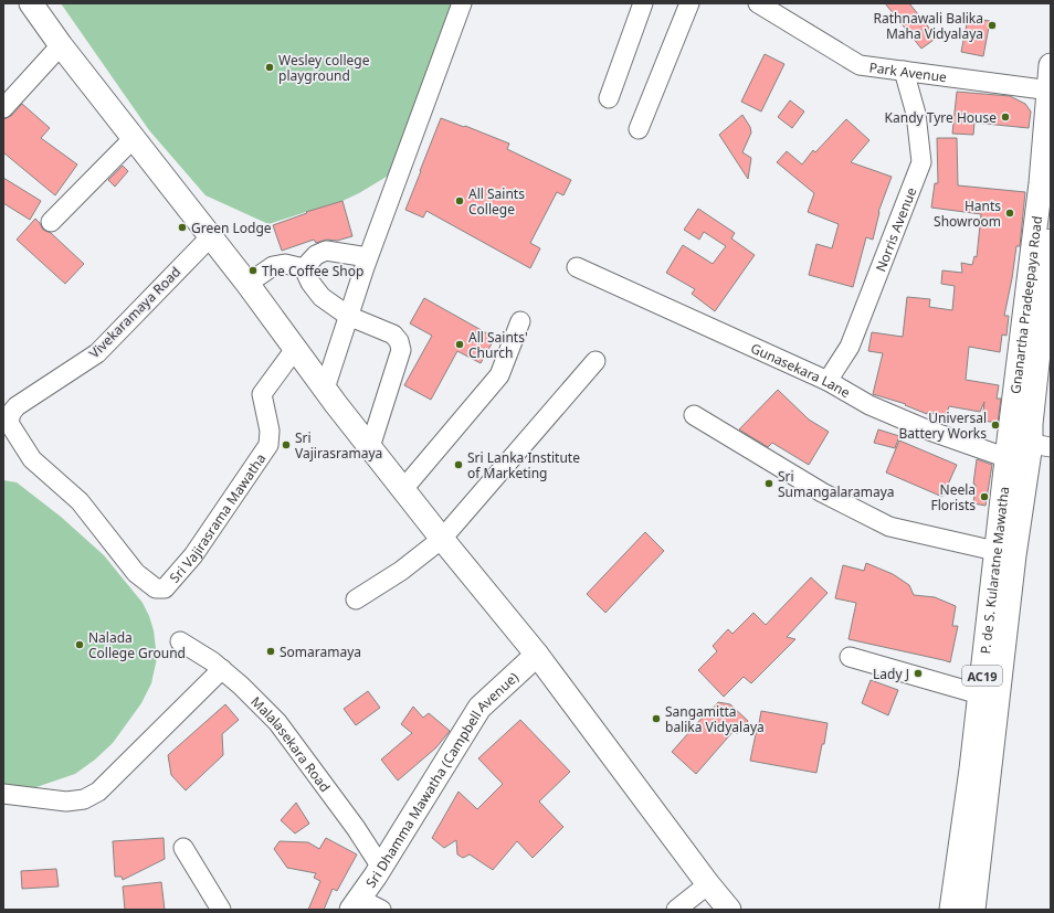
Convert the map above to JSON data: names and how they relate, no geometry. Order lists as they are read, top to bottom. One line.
{"streets":{"main road":["Gnanartha Pradeepaya Road","P. de S. Kularatne Mawatha","AC19","Sri Dhamma Mawatha (Campbell Avenue)"],"street":["Park Avenue","Norris Avenue","Vivekaramaya Road","Gunasekara Lane","Sri Vajirasrama Mawatha","Malalasekara Road"]},"crossings":[["Park Avenue","Norris Avenue"],["Park Avenue","Gnanartha Pradeepaya Road"],["Norris Avenue","Gunasekara Lane"],["Gnanartha Pradeepaya Road","Gunasekara Lane"],["Gnanartha Pradeepaya Road","P. de S. Kularatne Mawatha"],["Vivekaramaya Road","Sri Vajirasrama Mawatha"],["Gunasekara Lane","P. de S. Kularatne Mawatha"],["Malalasekara Road","Sri Dhamma Mawatha (Campbell Avenue)"]],"places":["Rathnawali Balika Maha Vidyalaya","Wesley college playground","Kandy Tyre House","All Saints College","Hants Showroom","Green Lodge","The Coffee Shop","All Saints' Church","Universal Battery Works","Sri Vajirasramaya","Sri Lanka Institute of Marketing","Sri Sumangalaramaya","Neela Florists","Nalada College Ground","Somaramaya","Lady J","Sangamitta balika Vidyalaya"]}
